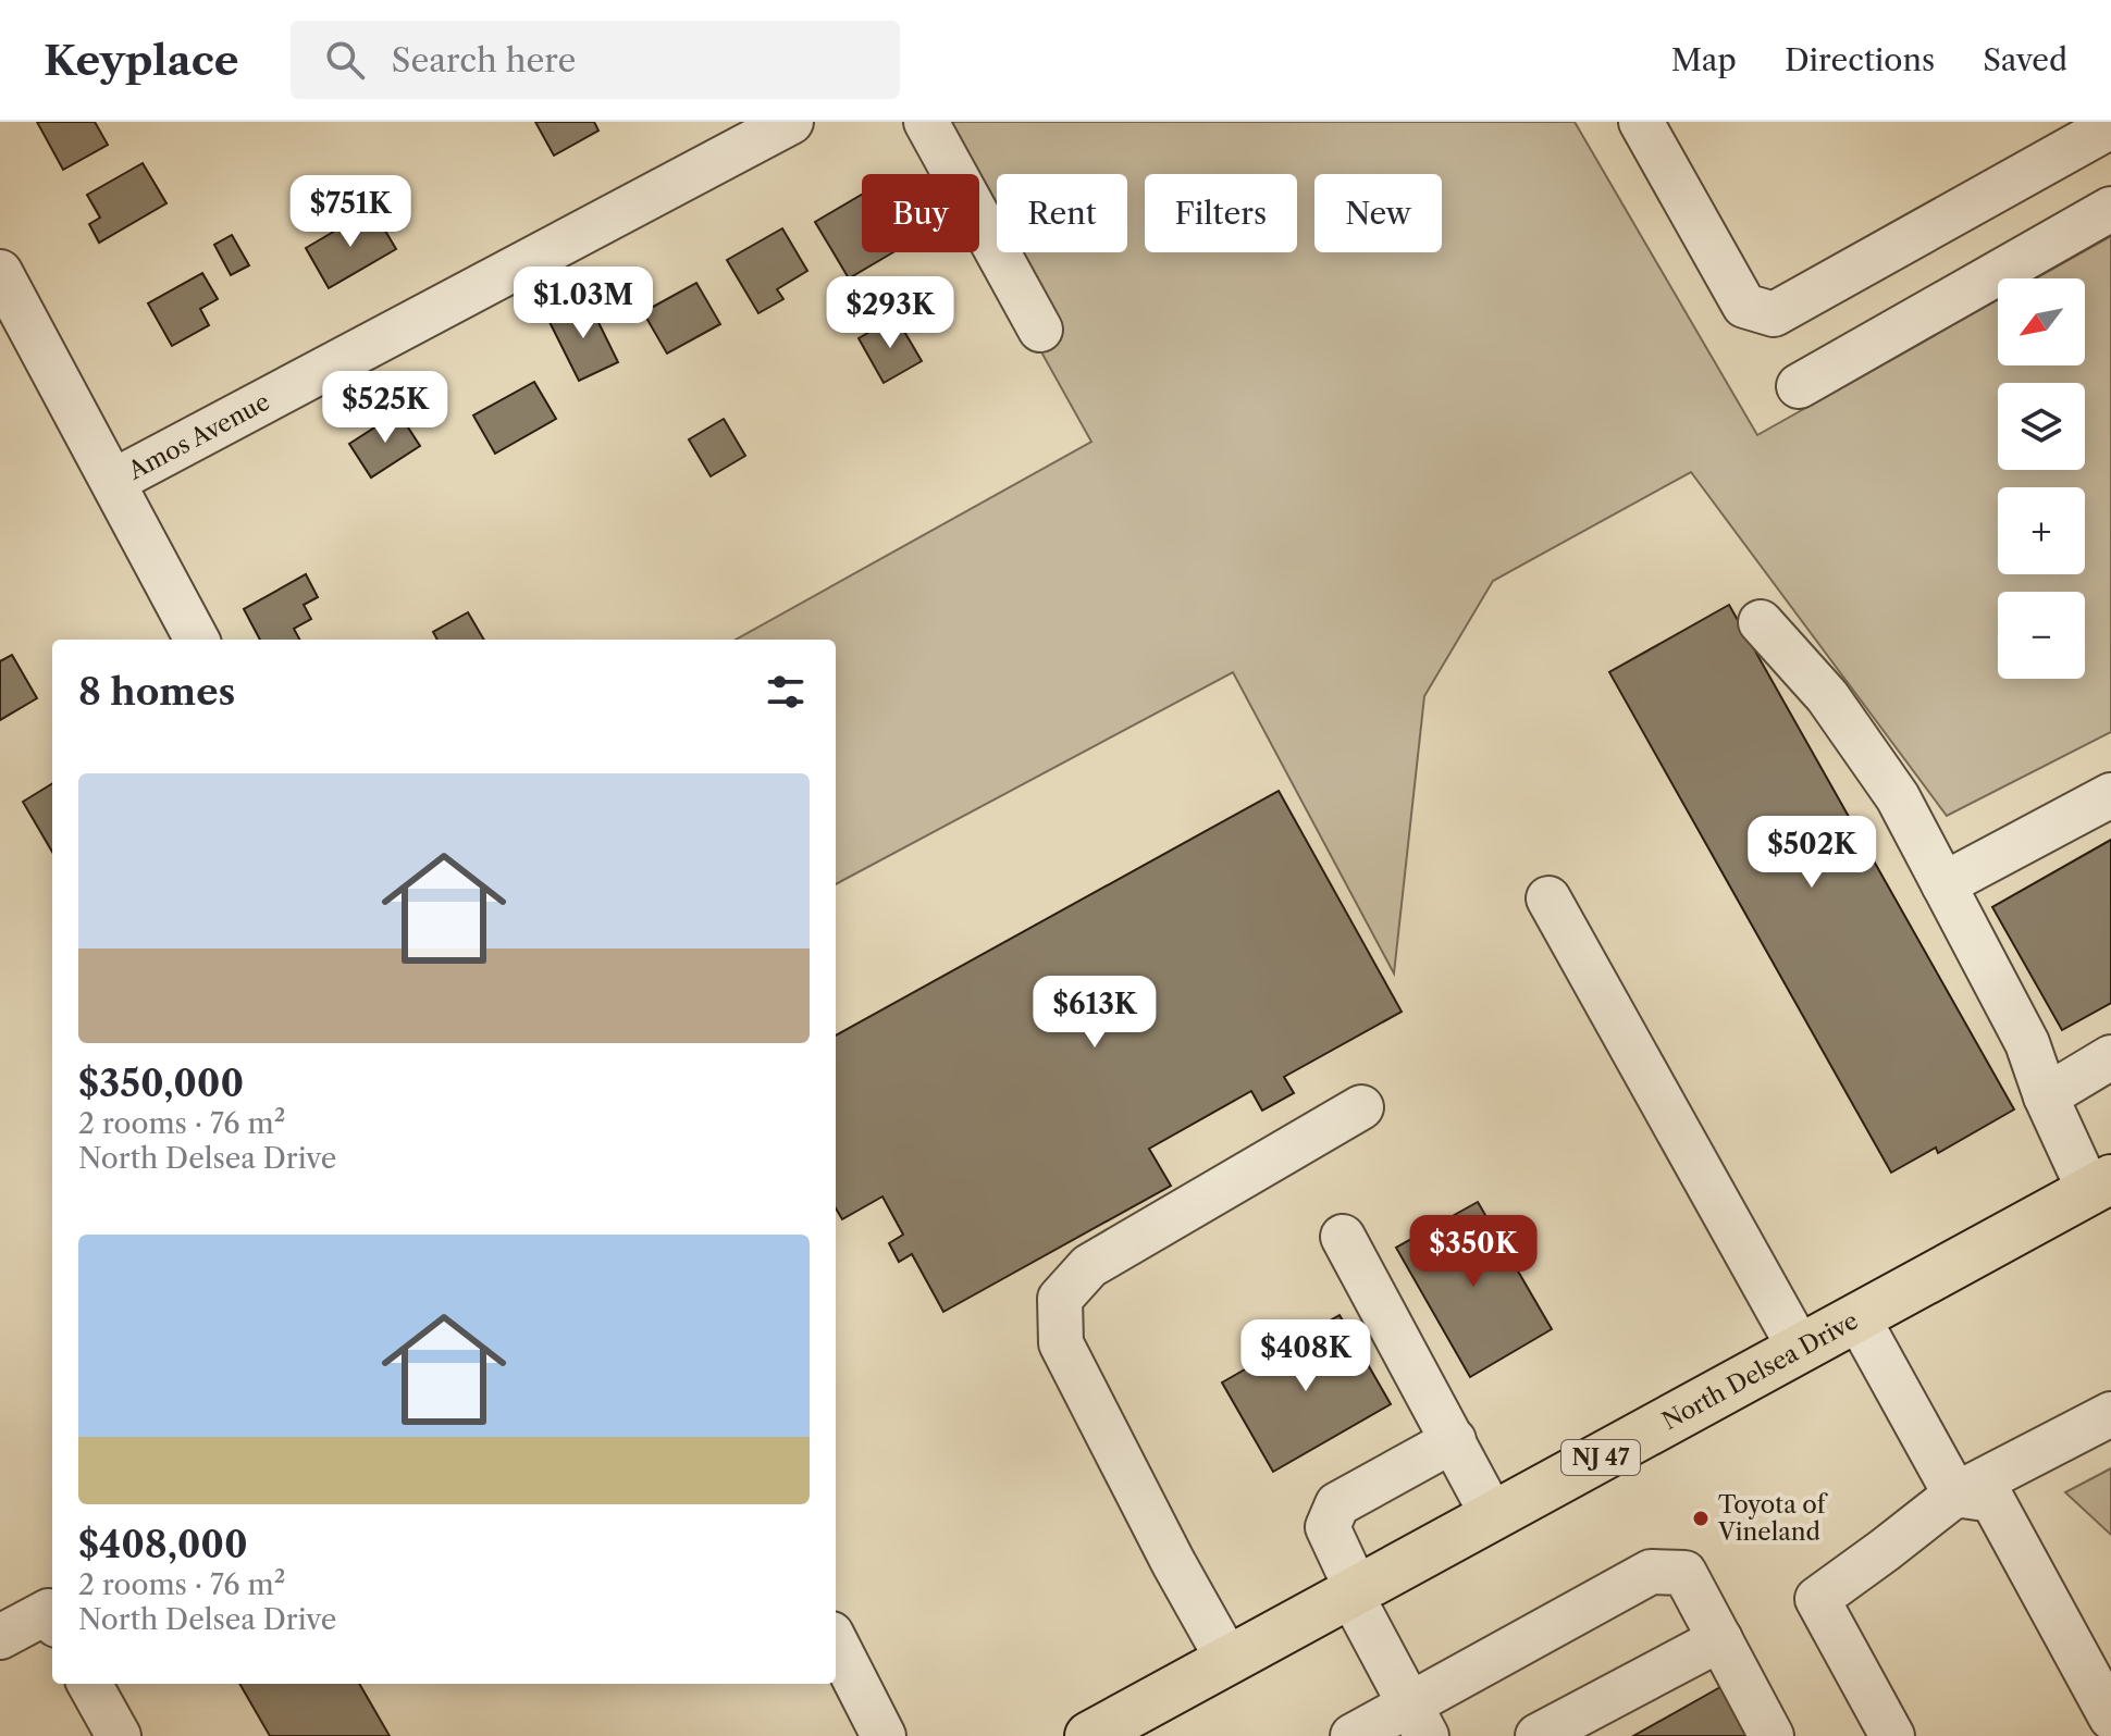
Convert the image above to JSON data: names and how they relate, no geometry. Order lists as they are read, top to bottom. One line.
{"streets":{"main road":["North Delsea Drive","NJ 47"],"street":["Amos Avenue"]},"places":["Toyota of Vineland"],"north":"bottom left","page":{"header":"Keyplace","search":"Search here","nav":["Map","Directions","Saved"],"chip":["Buy","Rent","Filters","New"],"price":["$751K","$1.03M","$293K","$525K","$502K","$613K","$350K","$408K"],"map_buttons":["+","−"],"heading":"8 homes","list":[{"name":"$350,000","note":"2 rooms · 76 m² · North Delsea Drive"},{"name":"$408,000","note":"2 rooms · 76 m² · North Delsea Drive"}]}}
